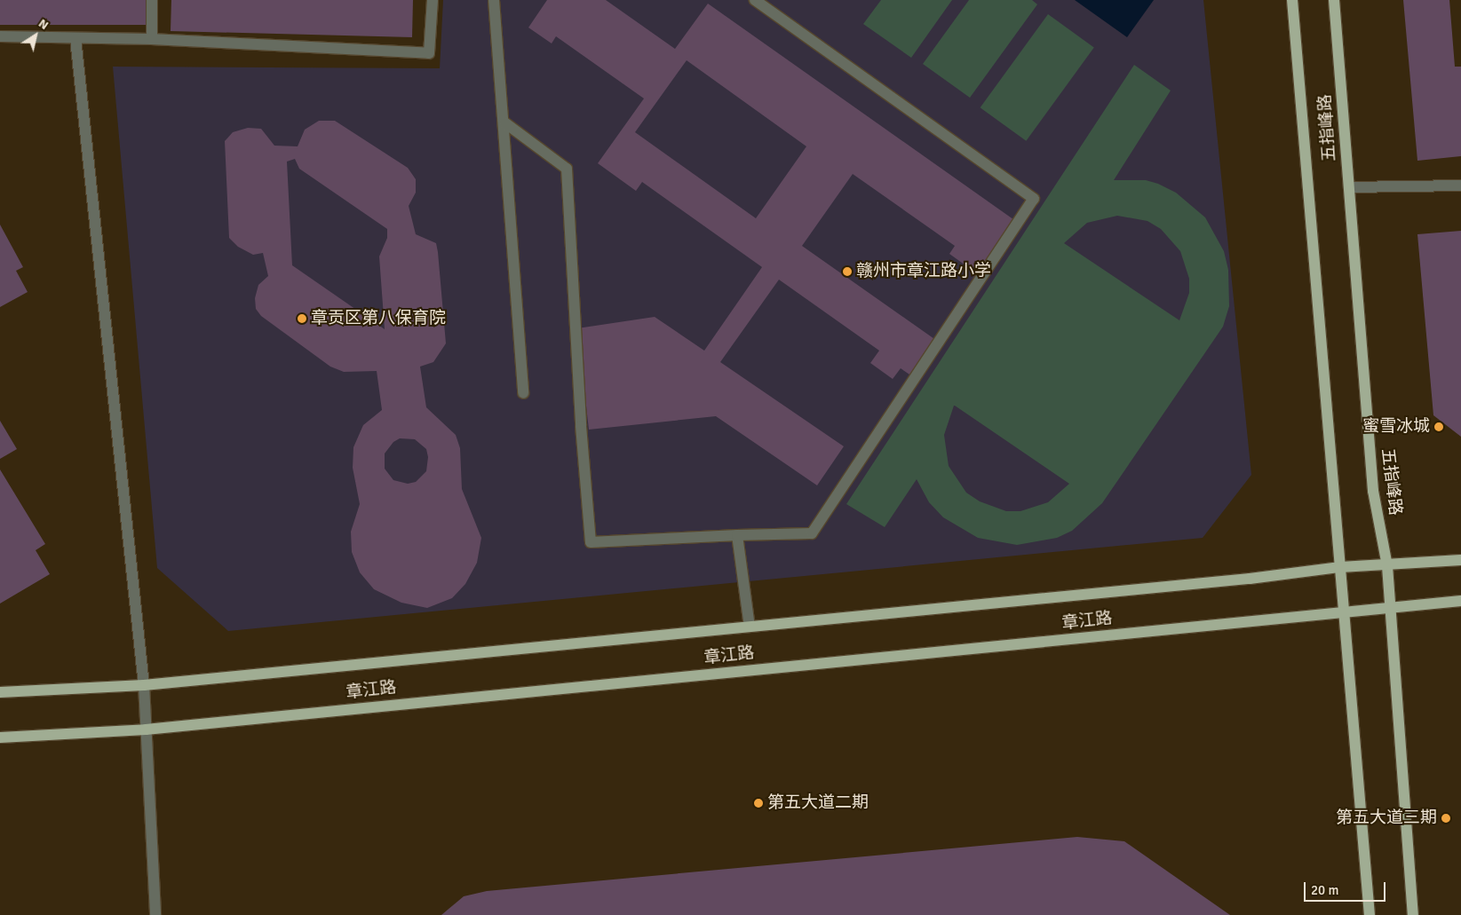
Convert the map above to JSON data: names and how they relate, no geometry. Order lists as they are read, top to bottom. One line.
{"streets":{"main road":["五指峰路","章江路"]},"crossings":[["五指峰路","章江路"]],"places":["赣州市章江路小学","章贡区第八保育院","蜜雪冰城","第五大道二期","第五大道三期"],"scale_bar":"20 m","north":"top right"}
